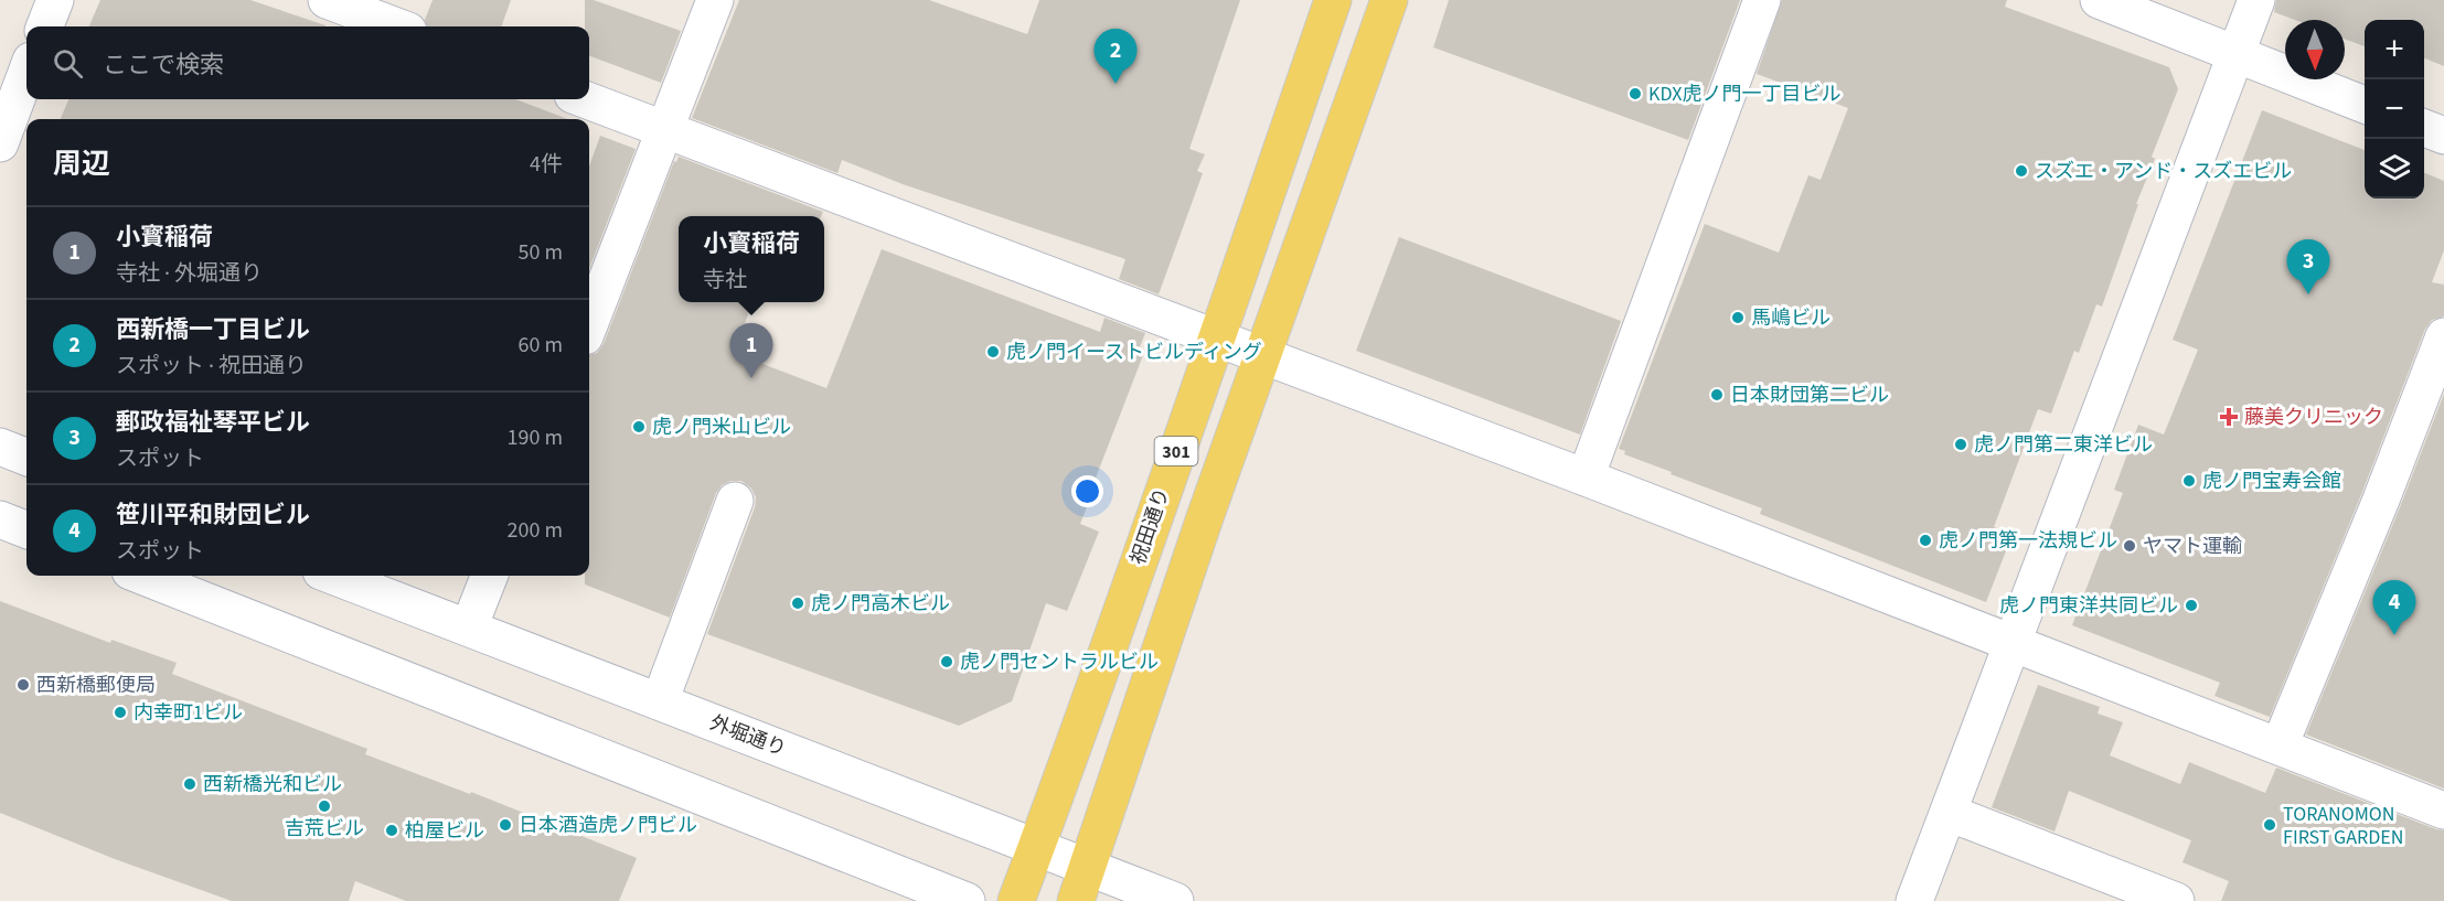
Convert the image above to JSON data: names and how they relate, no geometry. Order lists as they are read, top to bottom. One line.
{"streets":{"main road":["301","祝田通り"],"street":["外堀通り"]},"crossings":[["301","外堀通り"],["祝田通り","外堀通り"]],"places":{"other":["KDX虎ノ門一丁目ビル","スズエ・アンド・スズエビル","馬嶋ビル","虎ノ門イーストビルディング","日本財団第二ビル","虎ノ門米山ビル","虎ノ門第二東洋ビル","虎ノ門宝寿会館","虎ノ門第一法規ビル","ヤマト運輸","虎ノ門高木ビル","虎ノ門東洋共同ビル","虎ノ門セントラルビル","西新橋郵便局","内幸町1ビル","西新橋光和ビル","吉荒ビル","日本酒造虎ノ門ビル","TORANOMON FIRST GARDEN","柏屋ビル"],"health":["藤美クリニック"]},"north":"bottom","page":{"map_buttons":["+","−"],"search":"ここで検索","pins":["2","3","1","4"],"heading":["周辺","4件"],"list":[{"mark":"1","name":"小寳稲荷","note":"寺社 · 外堀通り","value":"50 m"},{"mark":"2","name":"西新橋一丁目ビル","note":"スポット · 祝田通り","value":"60 m"},{"mark":"3","name":"郵政福祉琴平ビル","note":"スポット","value":"190 m"},{"mark":"4","name":"笹川平和財団ビル","note":"スポット","value":"200 m"}],"popup":["小寳稲荷","寺社"]}}
